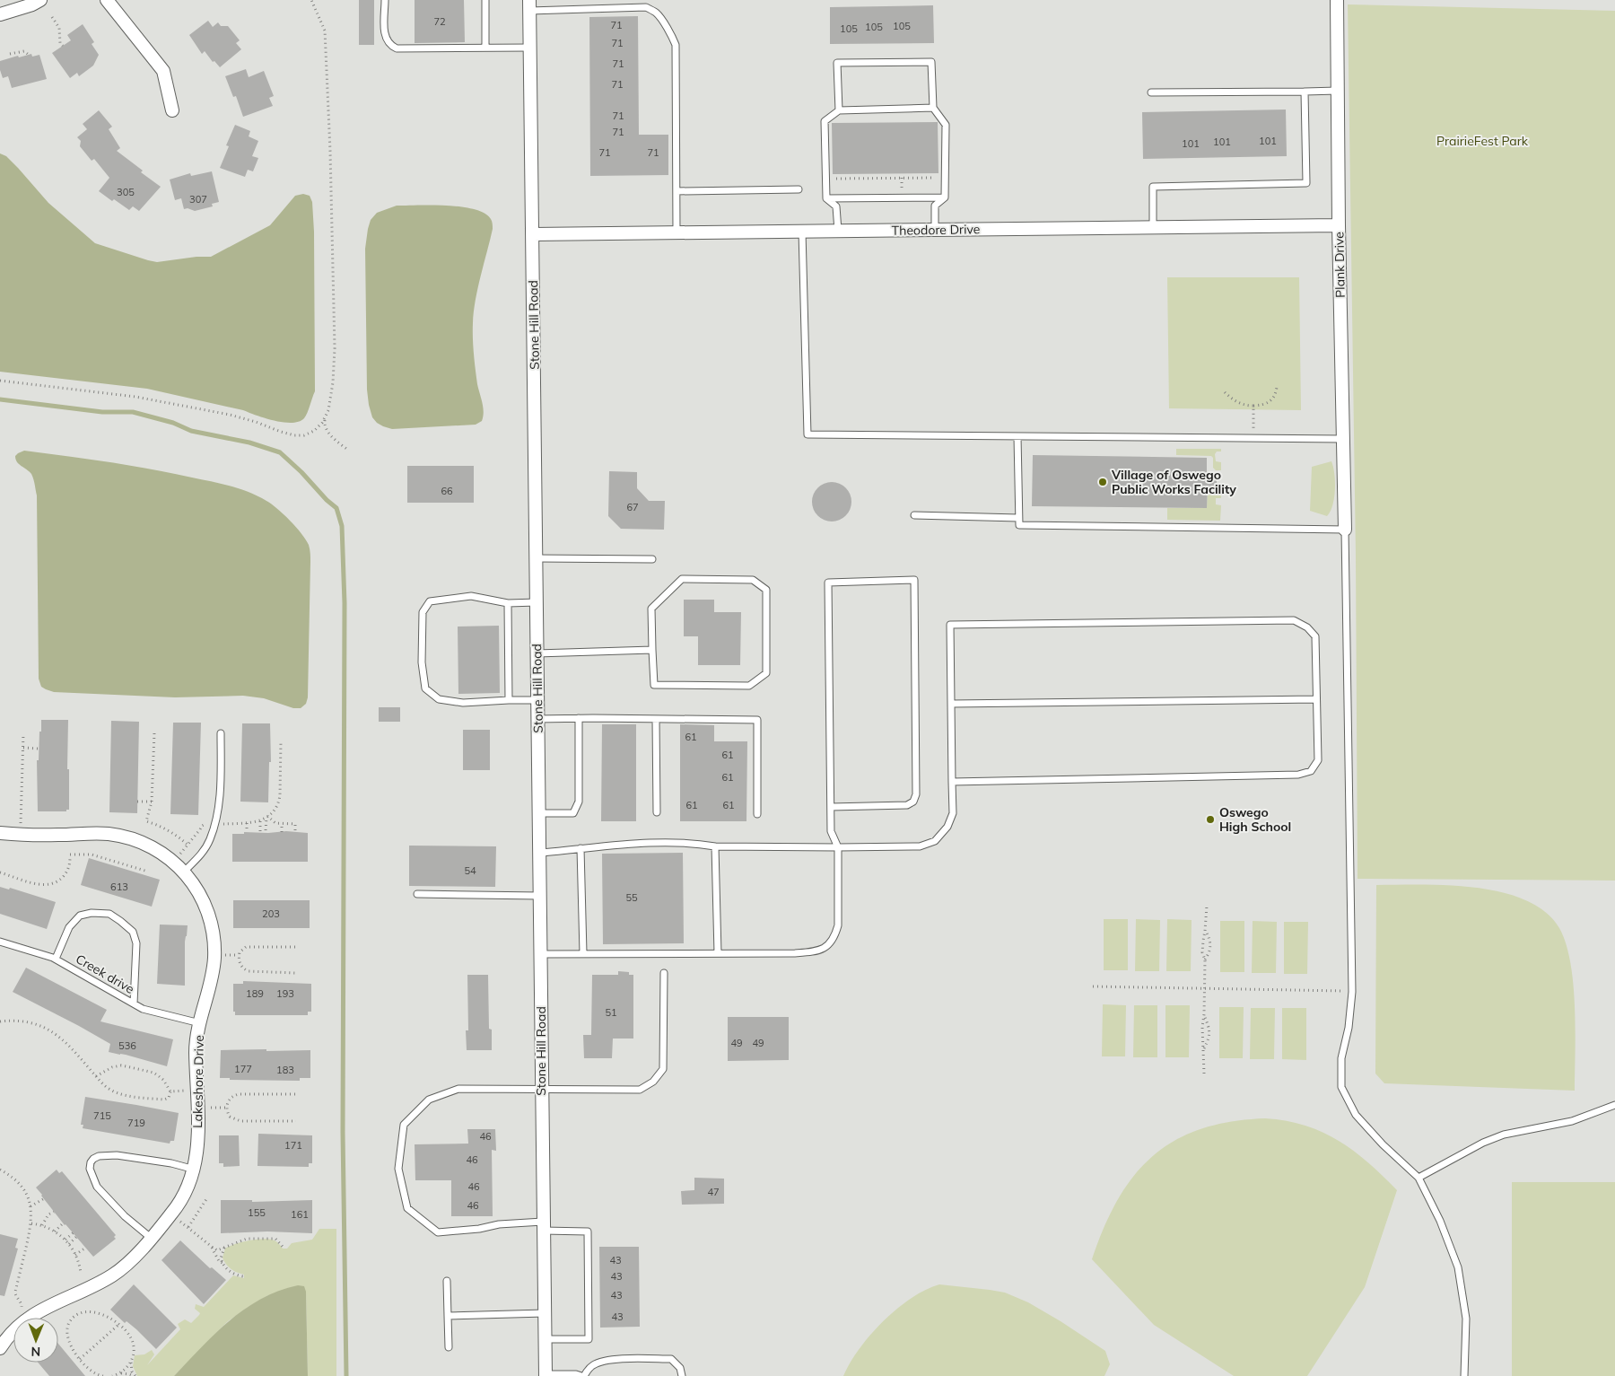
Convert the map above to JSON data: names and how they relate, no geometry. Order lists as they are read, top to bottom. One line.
{"streets":{"street":["Theodore Drive","Plank Drive","Stone Hill Road","Lakeshore Drive"],"lane":["Creek drive"]},"crossings":[["Theodore Drive","Plank Drive"],["Theodore Drive","Stone Hill Road"],["Creek drive","Lakeshore Drive"]],"parks":["PrairieFest Park"],"places":["Village of Oswego Public Works Facility","Oswego High School"],"house_numbers":["72","71","105","105","105","71","71","71","71","71","101","101","101","71","71","305","307","66","67","61","61","61","61","61","54","613","55","203","189","193","51","49","49","536","177","183","715","719","46","171","46","46","47","46","155","161","43","43","43","43"],"north":"bottom"}
